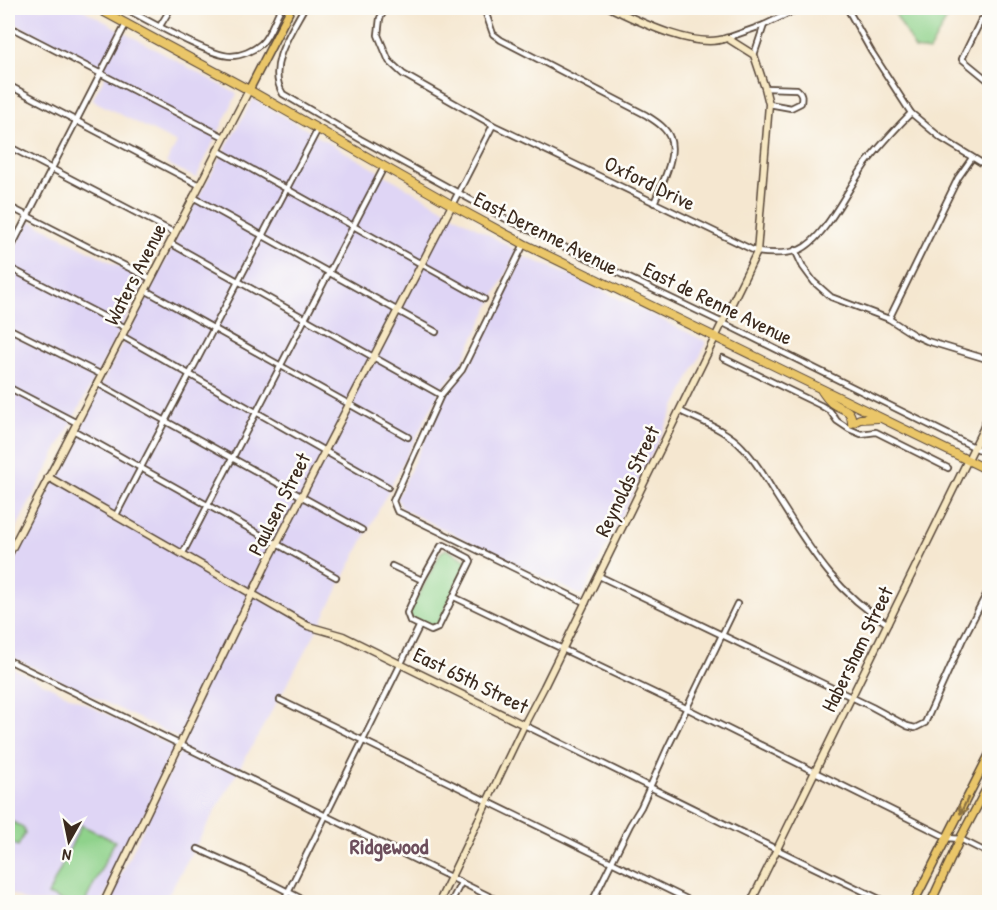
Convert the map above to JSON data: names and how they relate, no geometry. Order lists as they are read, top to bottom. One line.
{"streets":{"highway":["East Derenne Avenue"],"main road":["Waters Avenue"],"street":["Oxford Drive","East de Renne Avenue","Reynolds Street","Paulsen Street","Habersham Street","East 65th Street"]},"crossings":[["Oxford Drive","Reynolds Street"],["Oxford Drive","Paulsen Street"],["East Derenne Avenue","Waters Avenue"],["East Derenne Avenue","Reynolds Street"],["East Derenne Avenue","Paulsen Street"],["East Derenne Avenue","Habersham Street"],["Waters Avenue","East 65th Street"],["East de Renne Avenue","Reynolds Street"],["East de Renne Avenue","Paulsen Street"],["East de Renne Avenue","Habersham Street"],["Reynolds Street","East 65th Street"],["Paulsen Street","East 65th Street"],["Habersham Street","East 65th Street"]],"districts":["Ridgewood"],"north":"bottom"}
